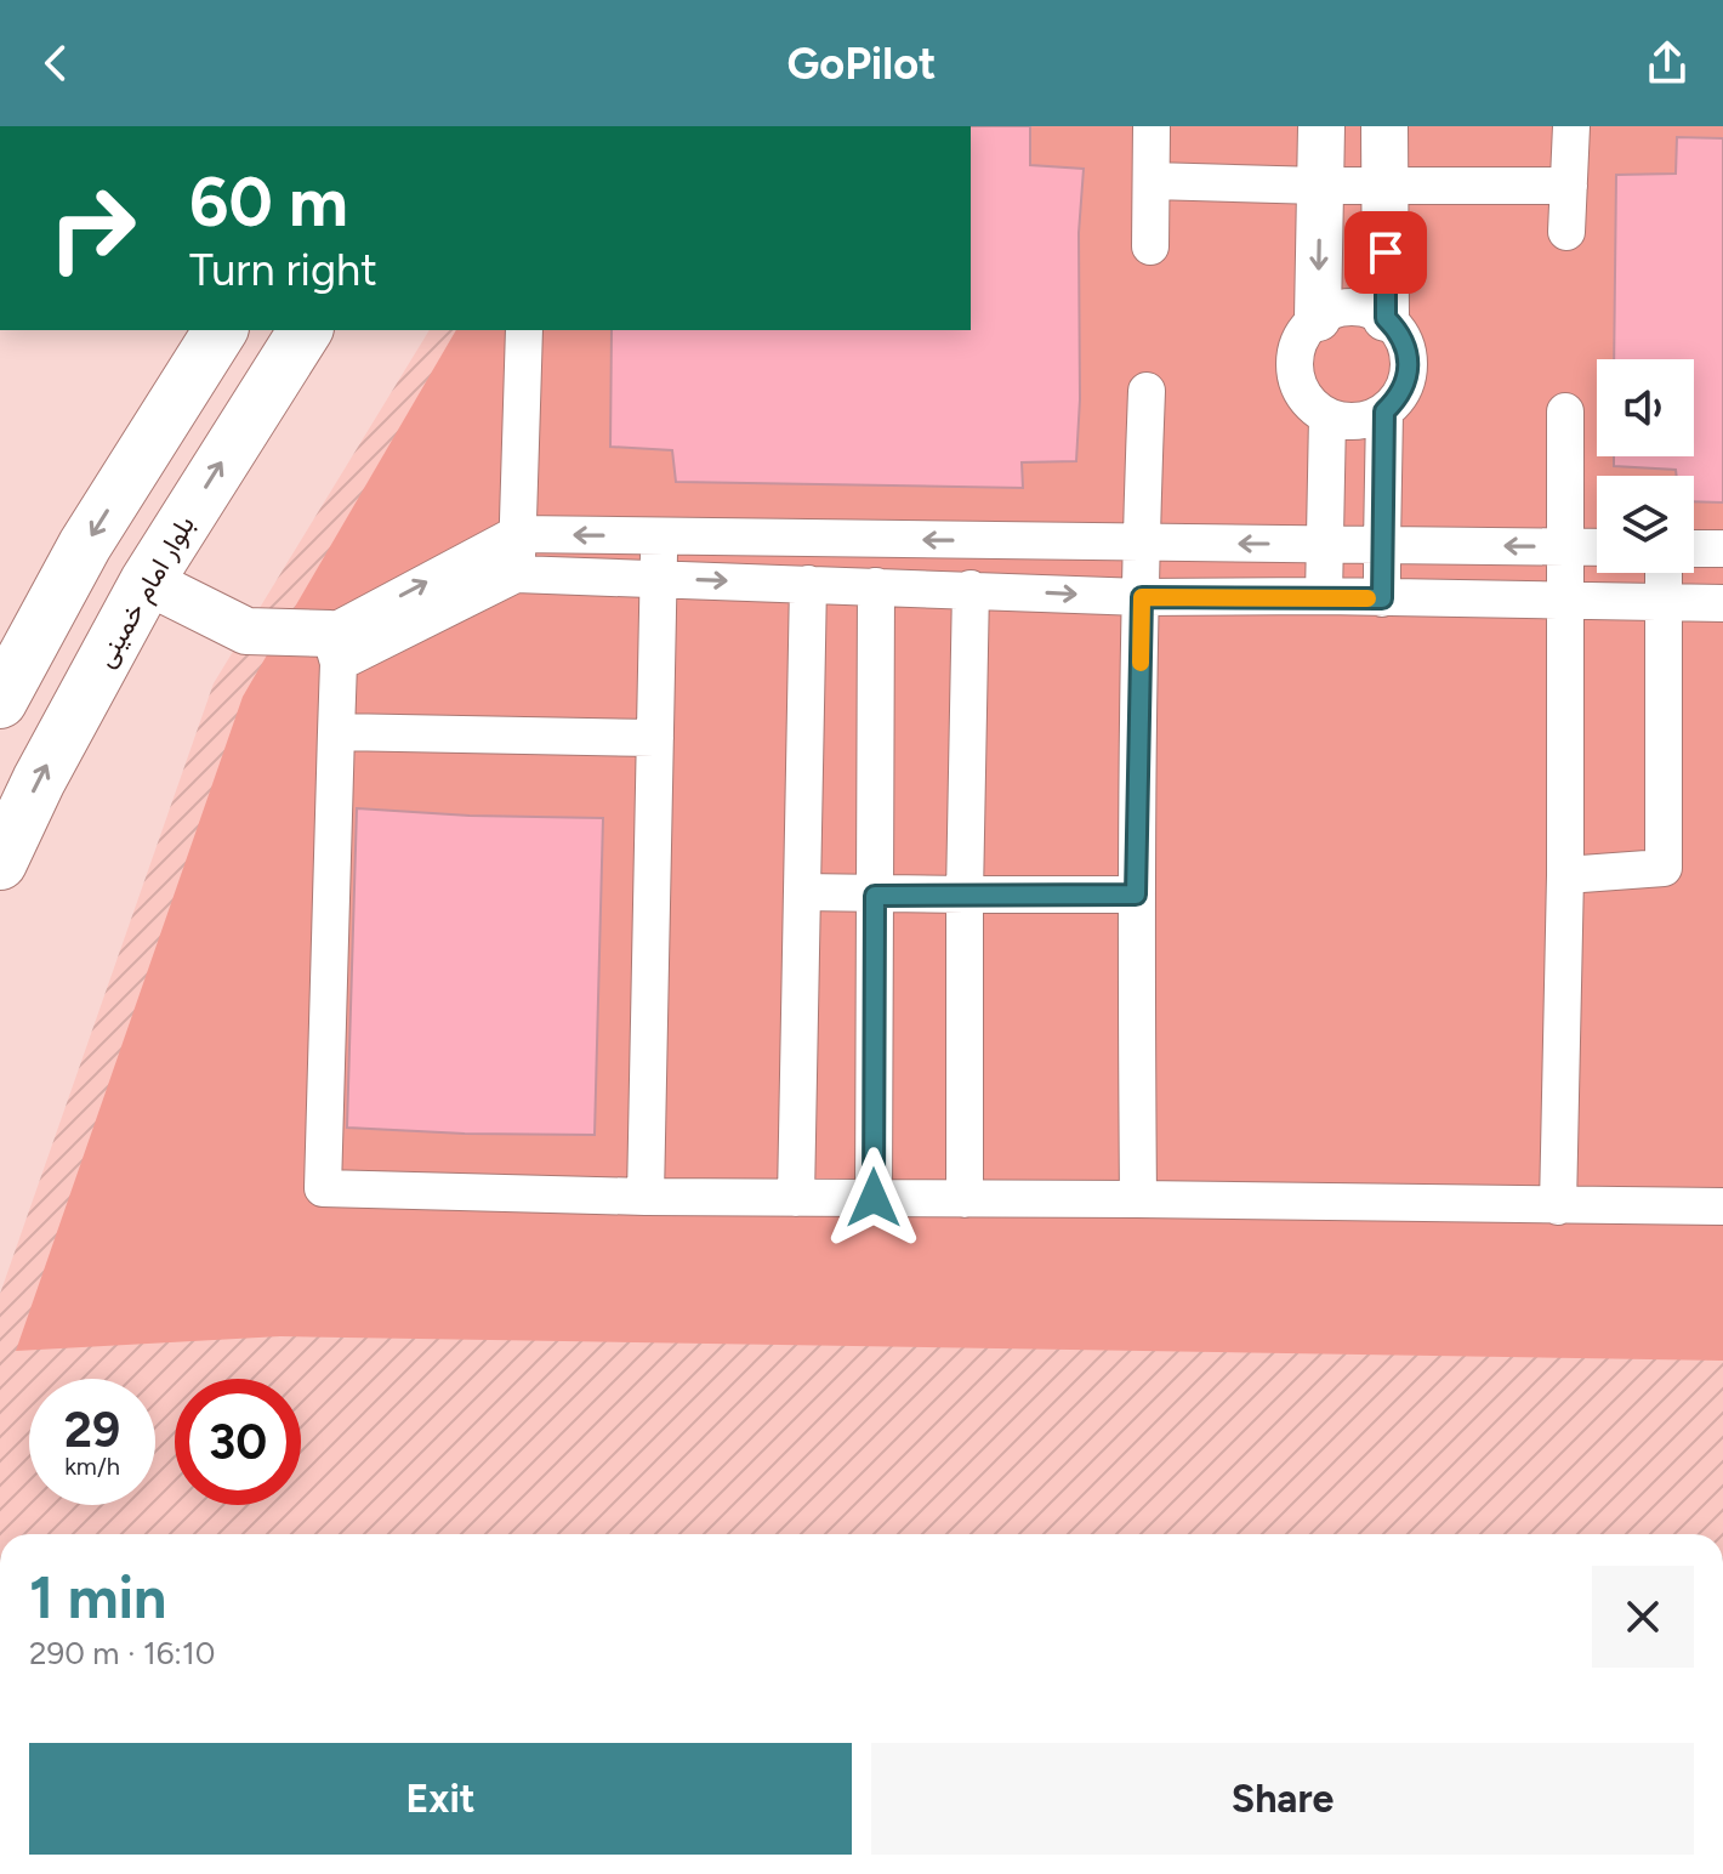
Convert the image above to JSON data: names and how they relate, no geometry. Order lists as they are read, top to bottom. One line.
{"streets":{"main road":["بلوار امام خمینی"]},"page":{"header":"GoPilot","turn":["60 m","Turn right"],"speed":"29 km/h","limit":"30","heading":["1 min","290 m · 16:10"],"buttons":["Exit","Share"]}}
